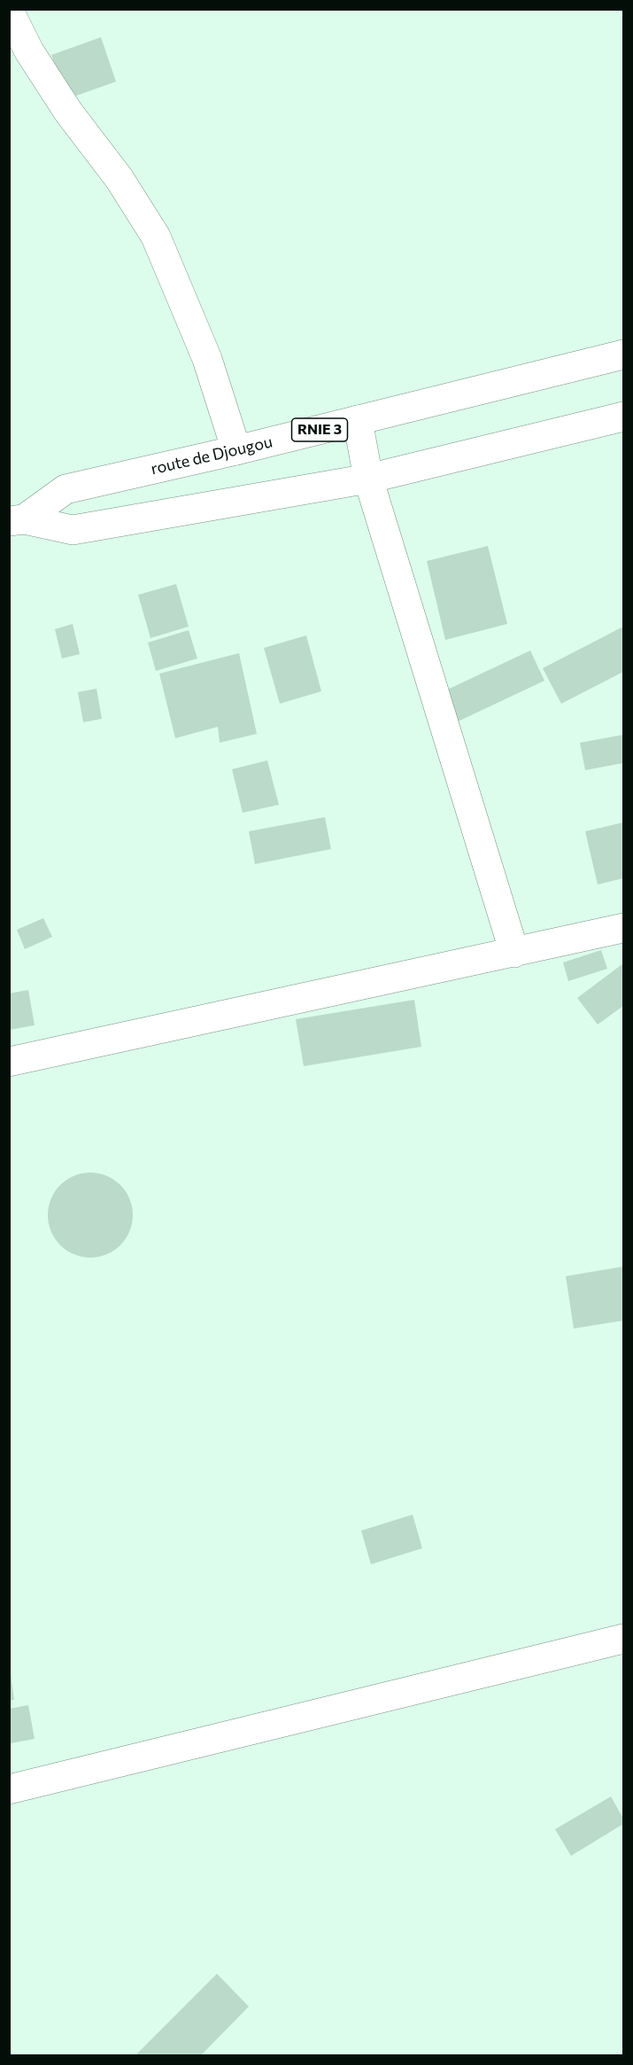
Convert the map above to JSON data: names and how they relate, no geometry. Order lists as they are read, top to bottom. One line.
{"streets":{"main road":["RNIE 3","route de Djougou"]},"crossings":[["RNIE 3","route de Djougou"]]}
